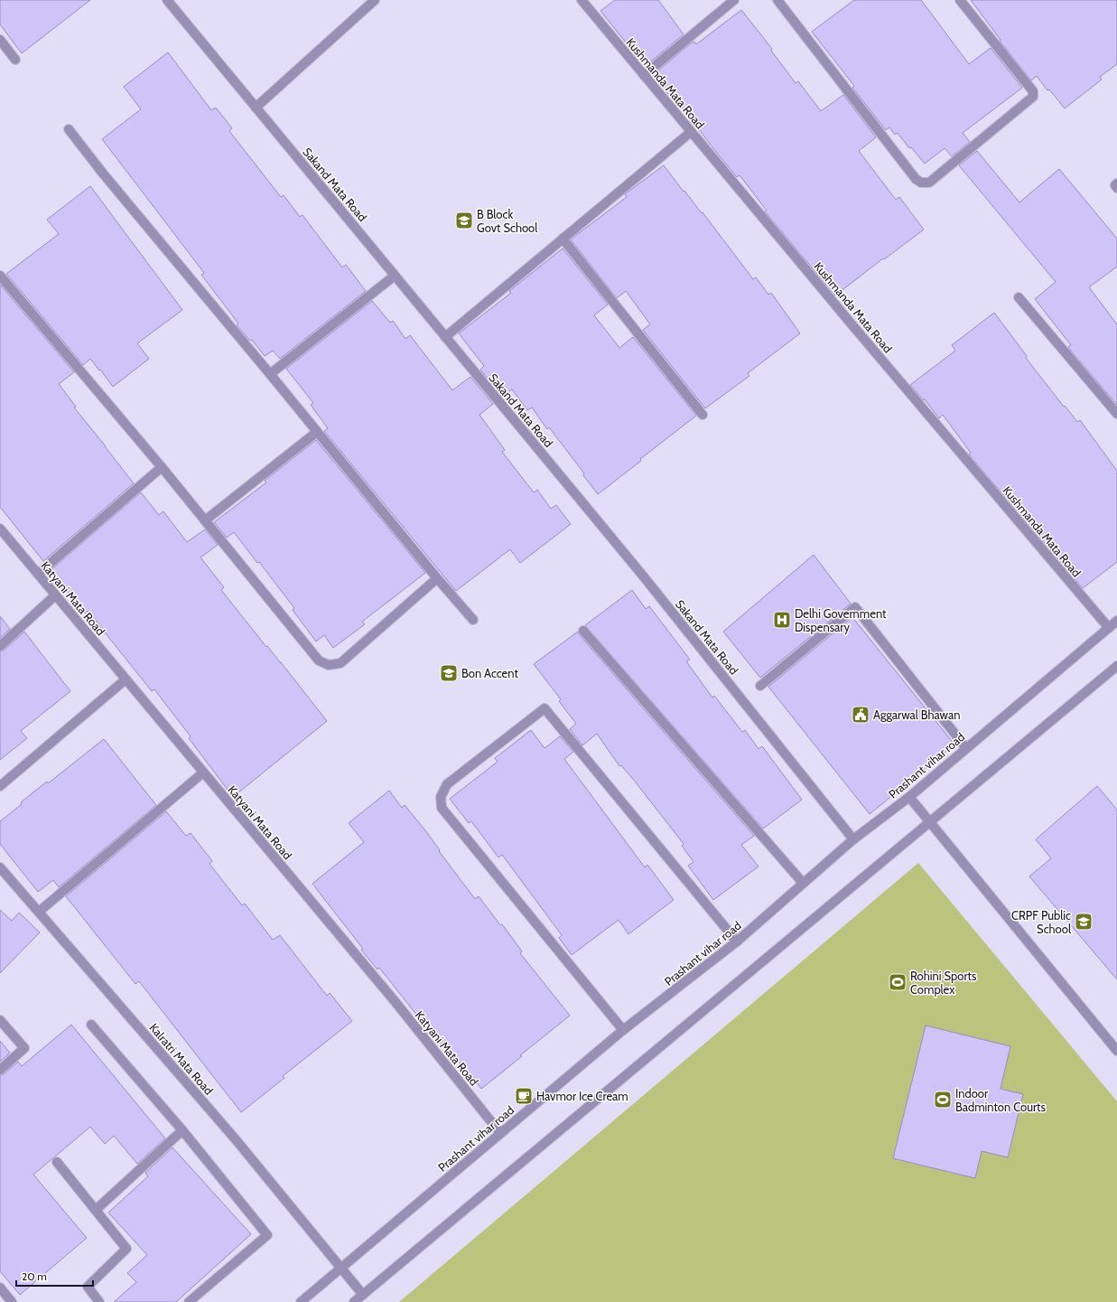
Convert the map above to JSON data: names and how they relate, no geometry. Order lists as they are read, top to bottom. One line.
{"streets":{"street":["Kushmanda Mata Road","Sakand Mata Road","Katyani Mata Road","Prashant vihar road","Kalratri Mata Road"]},"crossings":[["Kushmanda Mata Road","Prashant vihar road"],["Sakand Mata Road","Prashant vihar road"],["Katyani Mata Road","Prashant vihar road"],["Prashant vihar road","Kalratri Mata Road"]],"places":{"school or university":["B Block Govt School","Bon Accent","CRPF Public School"],"hospital":["Delhi Government Dispensary"],"public building":["Aggarwal Bhawan"],"sports":["Rohini Sports Complex","Indoor Badminton Courts"],"cafe":["Havmor Ice Cream"]},"scale_bar":"20 m"}
